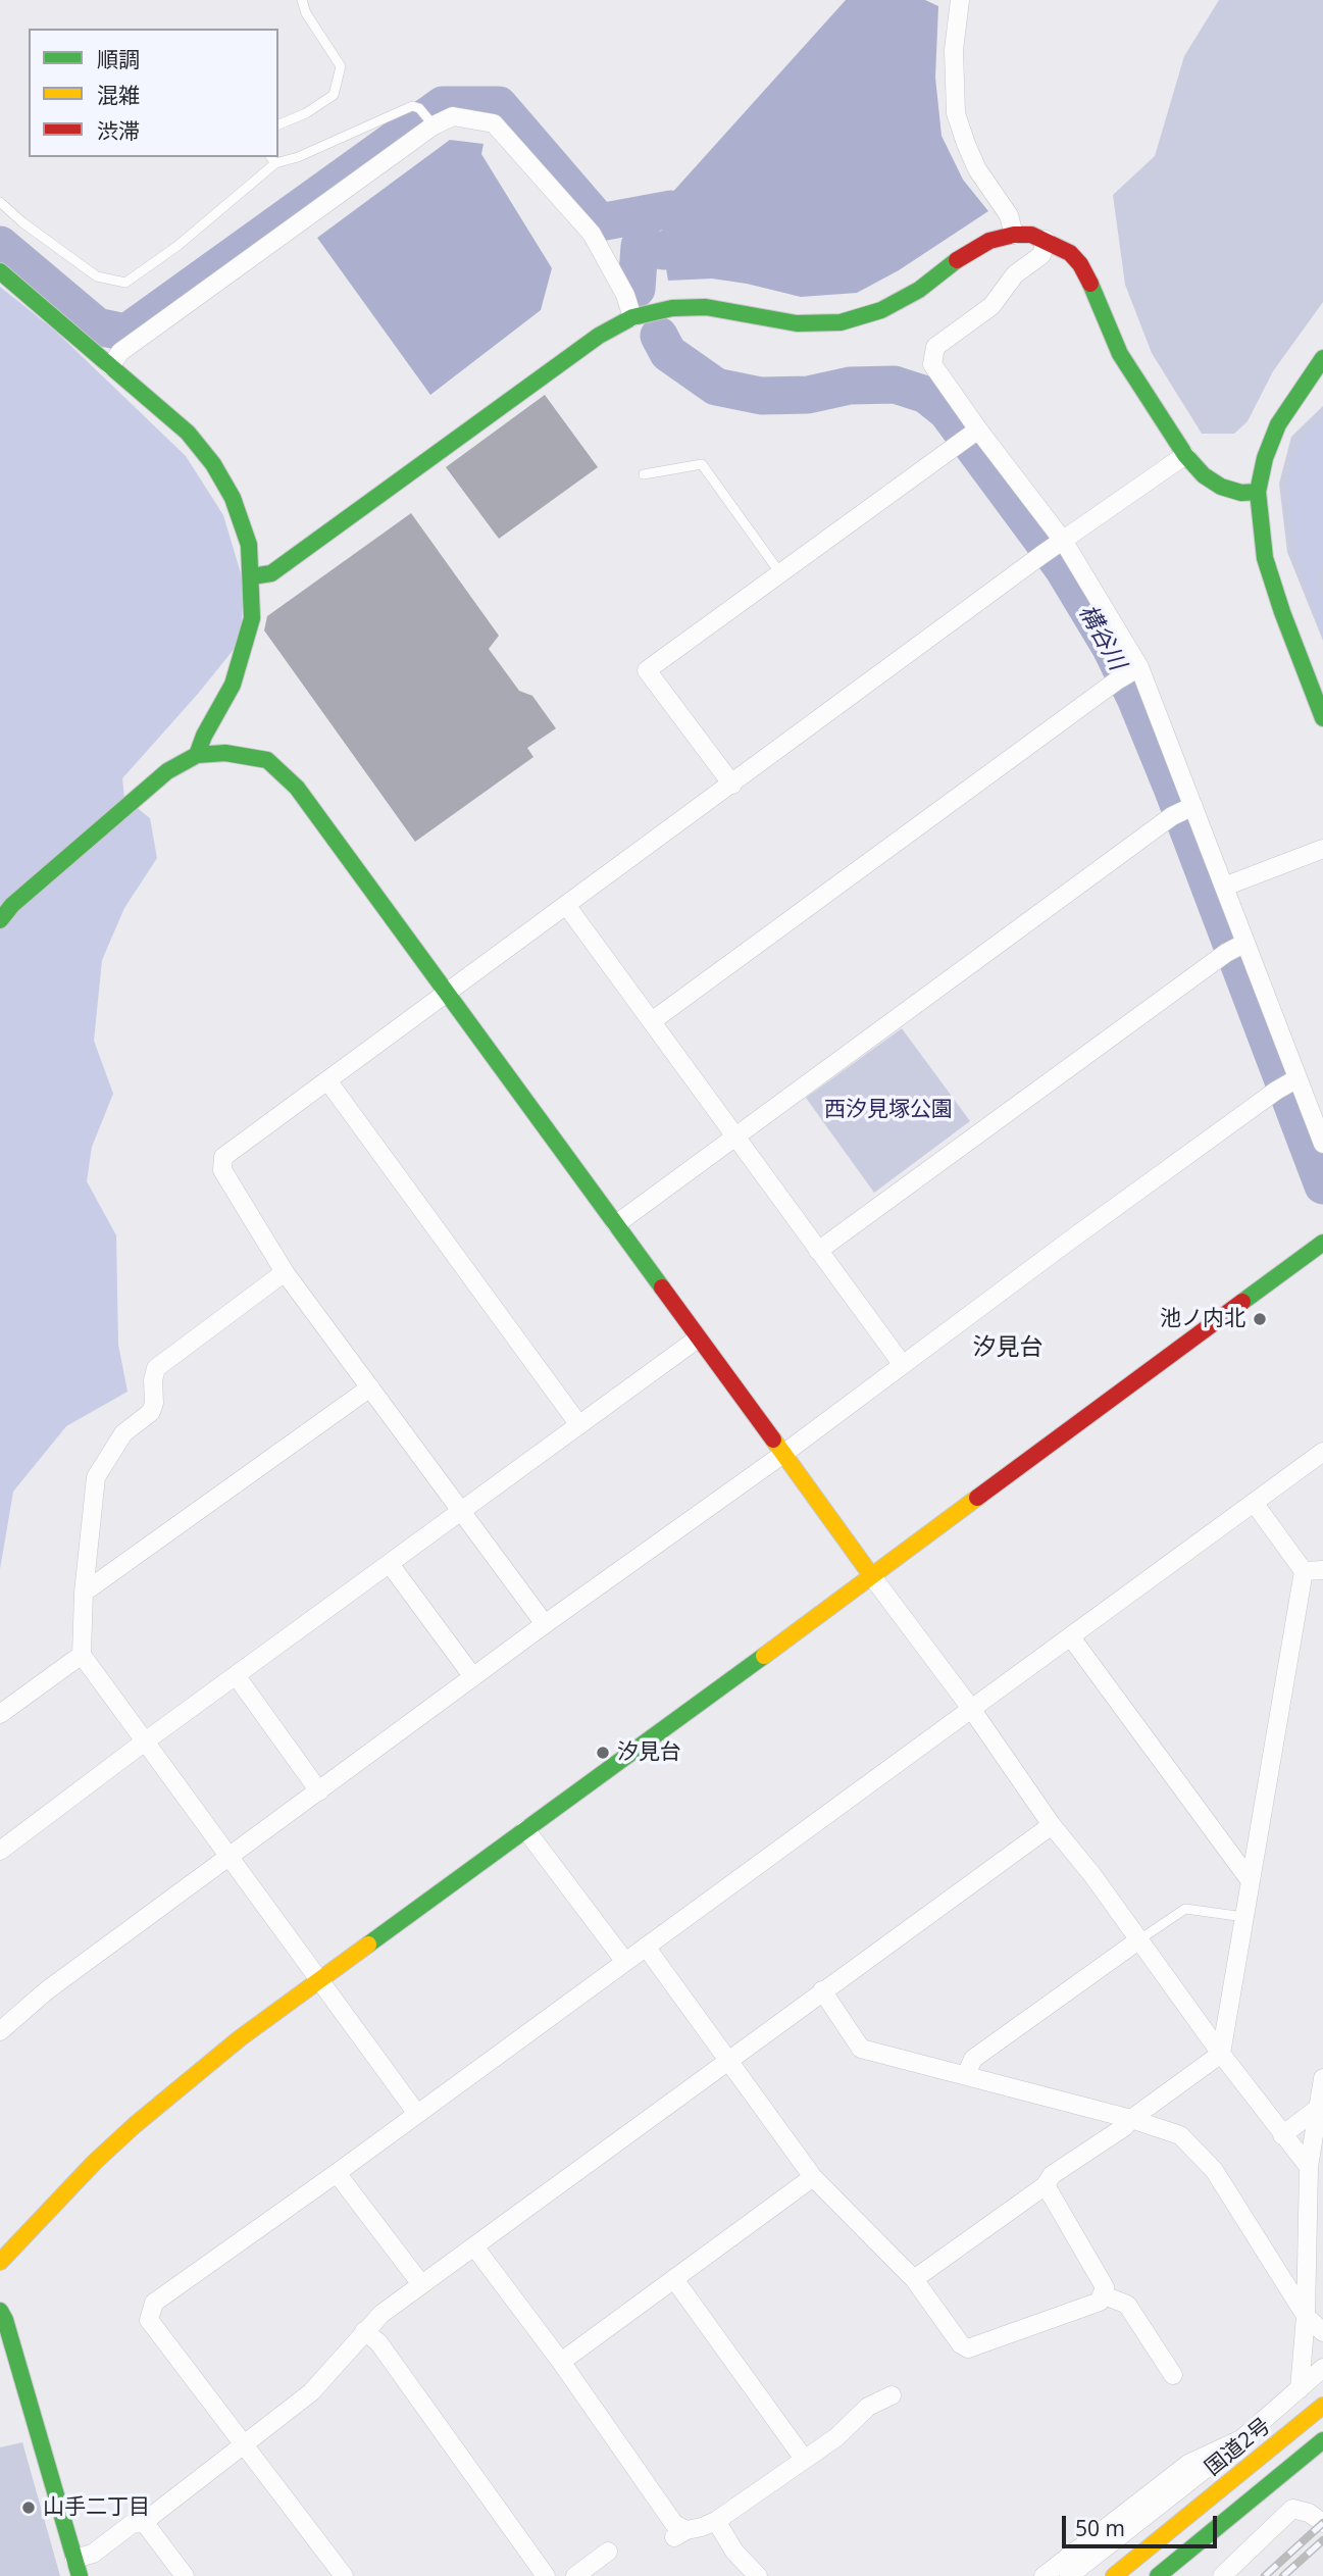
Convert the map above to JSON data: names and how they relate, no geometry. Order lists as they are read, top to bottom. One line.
{"streets":{"main road":["国道2号"]},"districts":["汐見台"],"water":["構谷川"],"parks":["西汐見塚公園"],"places":["池ノ内北","汐見台","山手二丁目"],"legend":["順調","混雑","渋滞"],"scale_bar":"50 m"}
